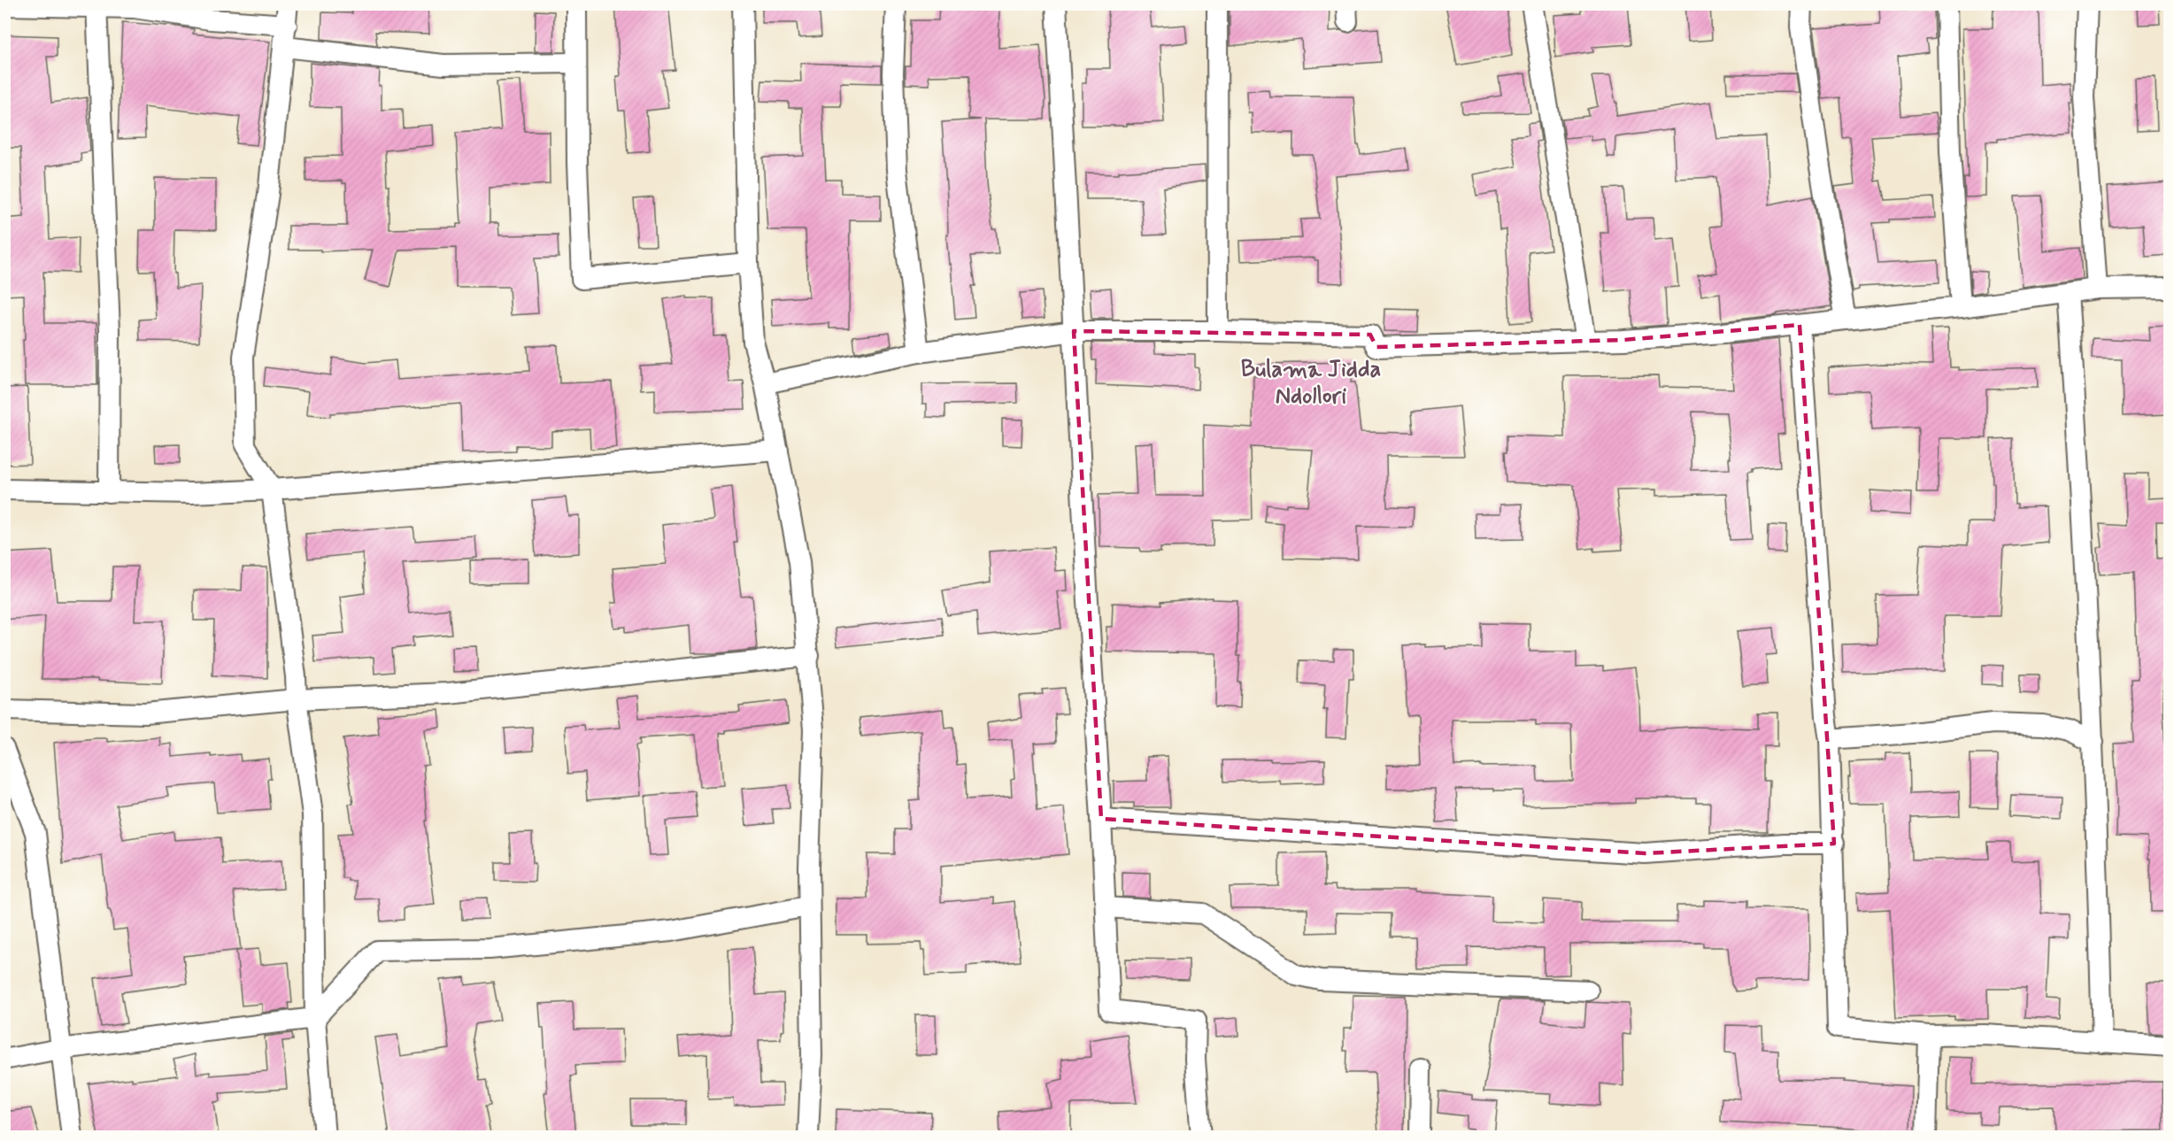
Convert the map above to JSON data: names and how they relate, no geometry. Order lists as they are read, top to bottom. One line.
{"districts":["Bulama Jidda Ndollori"]}
